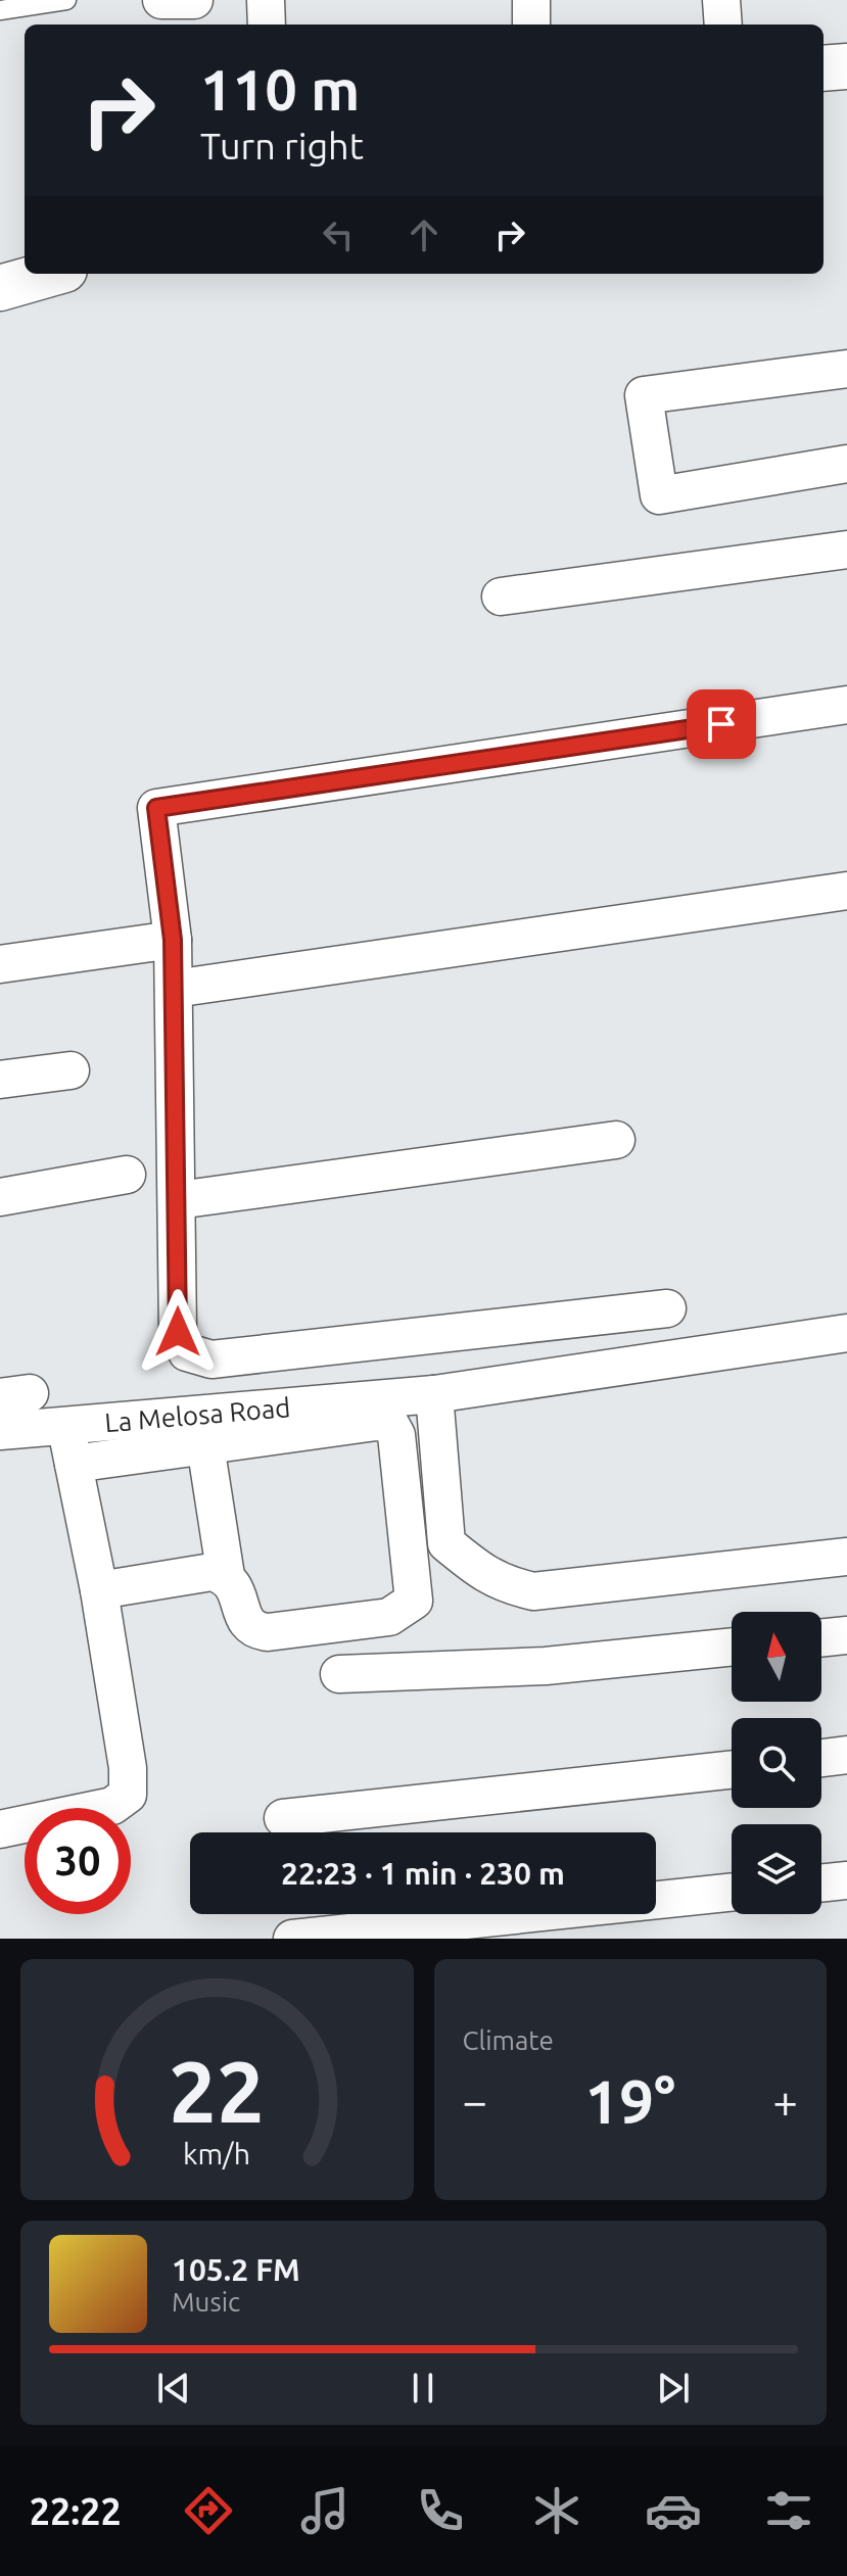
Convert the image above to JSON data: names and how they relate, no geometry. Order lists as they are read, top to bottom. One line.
{"streets":{"street":["La Melosa Road"]},"north":"top","page":{"turn":["110 m","Turn right"],"limit":"30","trip":"22:23 · 1 min · 230 m","tile":"Climate","heat":["−","19°","+"],"song":["105.2 FM","Music"],"tabs":"22:22","gauge":["22","km/h"]}}
